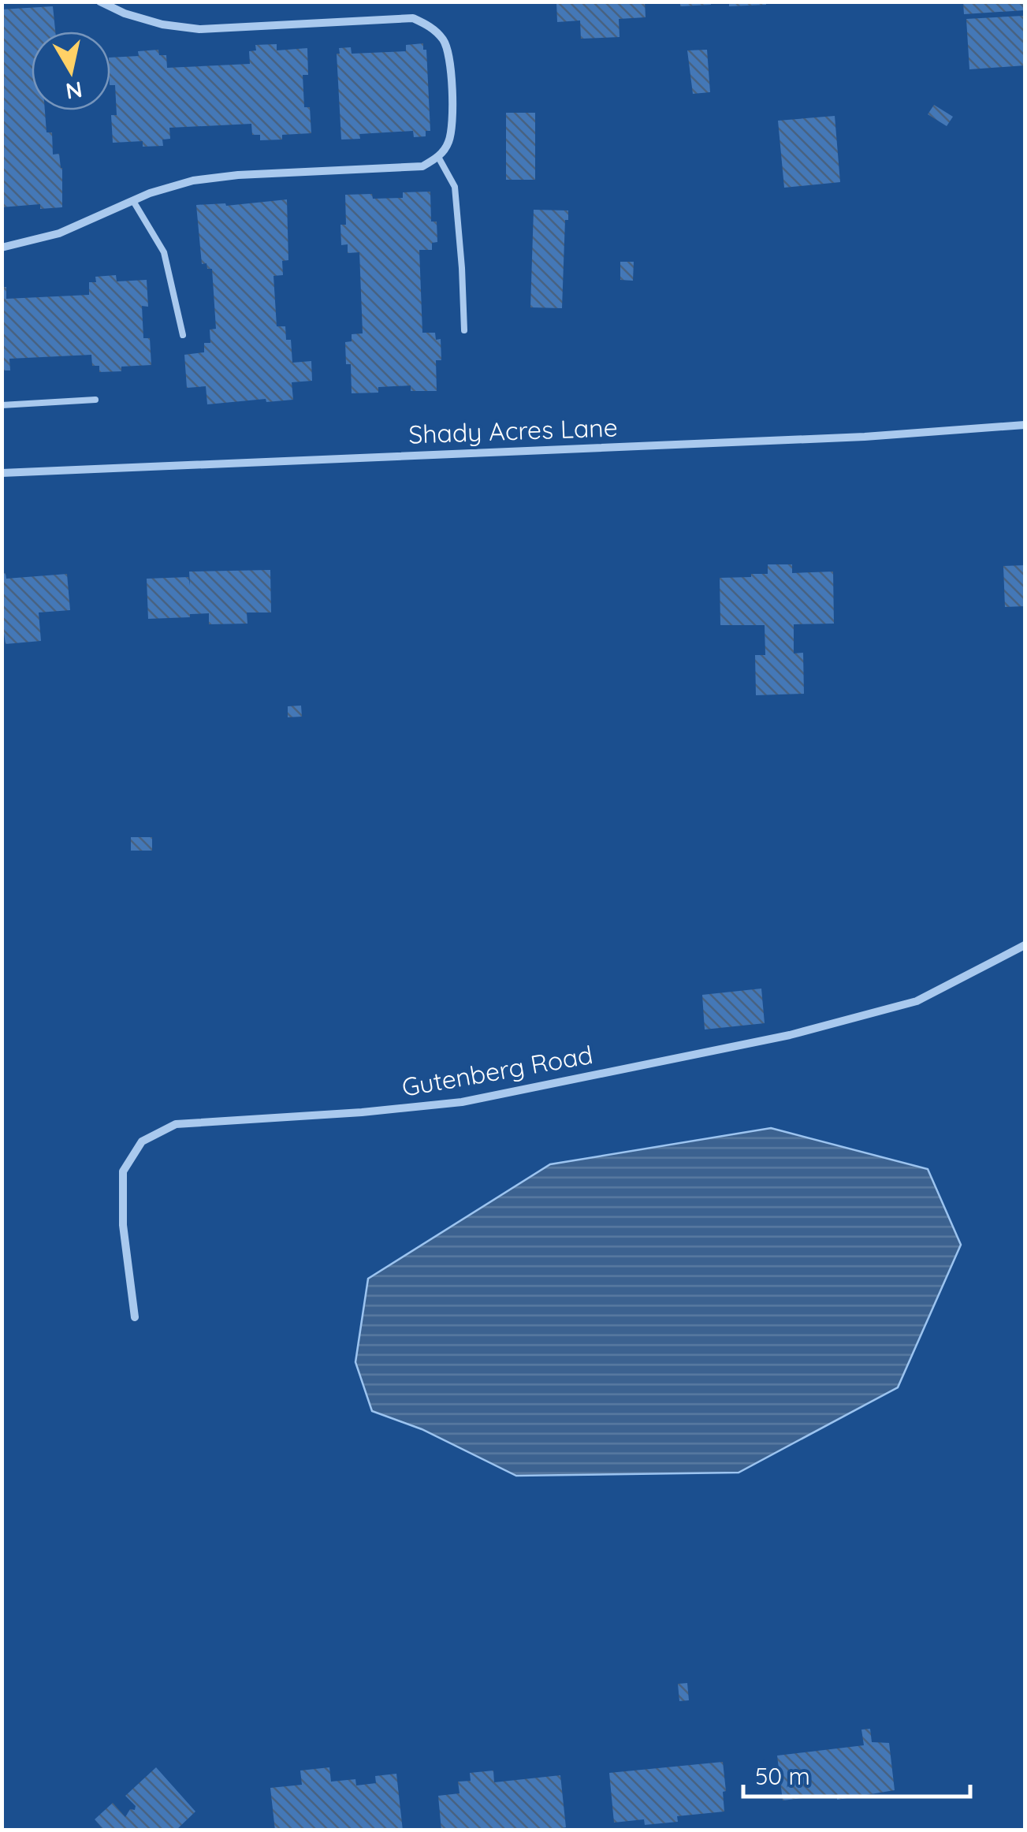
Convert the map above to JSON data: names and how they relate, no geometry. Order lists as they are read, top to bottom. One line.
{"streets":{"street":["Shady Acres Lane","Gutenberg Road"]},"scale_bar":"50 m","north":"bottom"}
